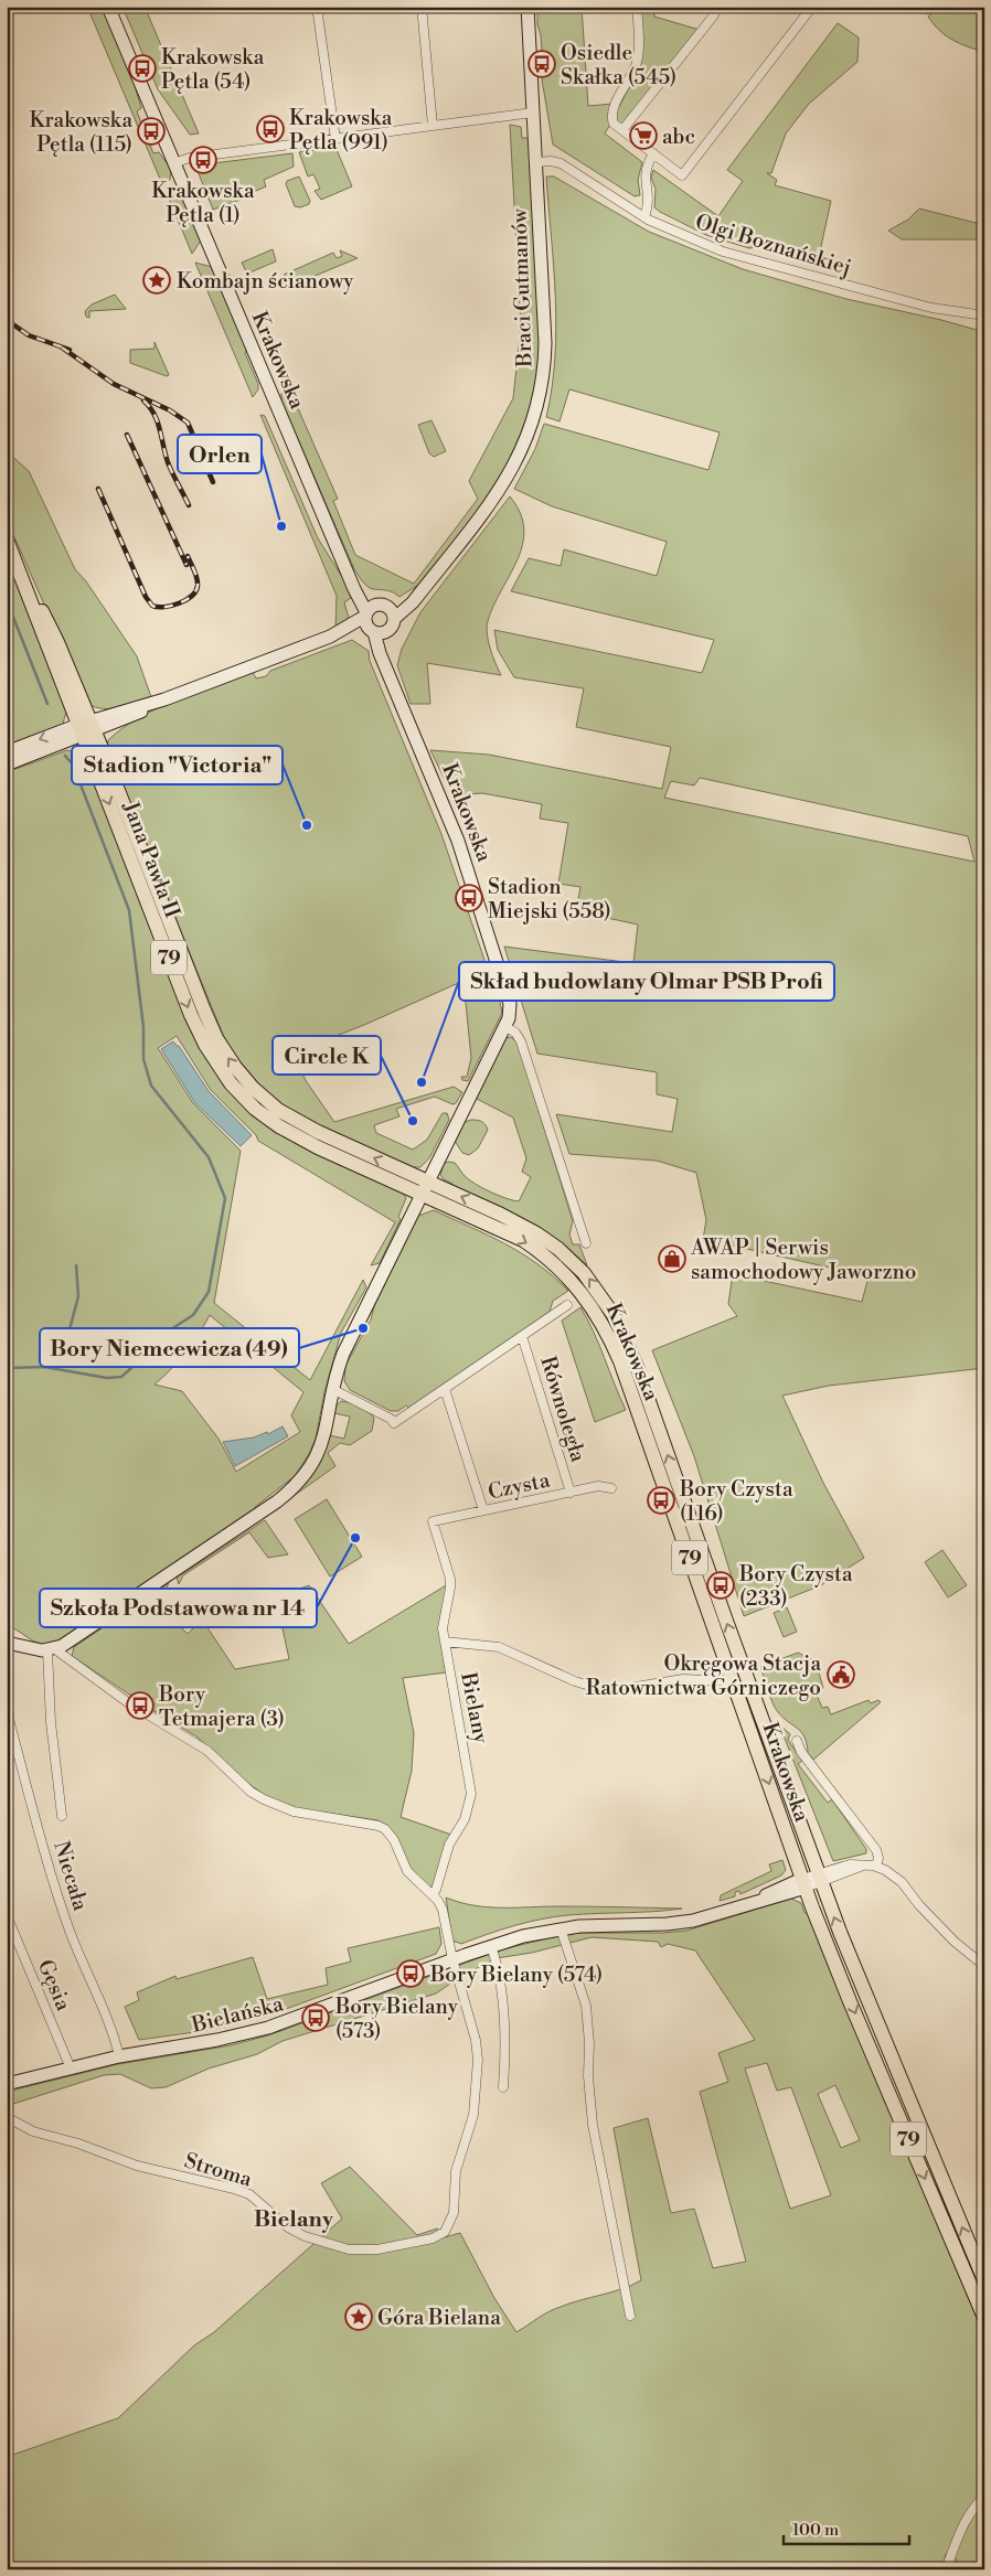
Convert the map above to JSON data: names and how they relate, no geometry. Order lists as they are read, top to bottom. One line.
{"streets":{"main road":["Krakowska","Jana Pawła II","79"],"street":["Olgi Boznańskiej","Braci Gutmanów","Równoległa","Czysta","Bielany","Niecała","Gęsia","Bielańska","Stroma"]},"crossings":[["Olgi Boznańskiej","Braci Gutmanów"],["Braci Gutmanów","Krakowska"],["Krakowska","Jana Pawła II"],["Krakowska","Bielańska"],["Równoległa","Czysta"],["Czysta","Bielany"],["Niecała","Bielańska"],["Gęsia","Bielańska"],["Bielańska","Stroma"]],"districts":["Bielany"],"places":{"bus stop":["Osiedle Skałka (545)","Krakowska Pętla (54)","Krakowska Pętla (991)","Krakowska Pętla (115)","Krakowska Pętla (1)","Stadion Miejski (558)","Bory Czysta (116)","Bory Czysta (233)","Bory Tetmajera (3)","Bory Bielany (574)","Bory Bielany (573)"],"supermarket":["abc"],"place":["Kombajn ścianowy","Góra Bielana"],"other":["Orlen","Stadion \"Victoria\"","Skład budowlany Olmar PSB Profi","Circle K","Bory Niemcewicza (49)","Szkoła Podstawowa nr 14"],"shop":["AWAP | Serwis samochodowy Jaworzno"],"public building":["Okręgowa Stacja Ratownictwa Górniczego"]},"scale_bar":"100 m"}
